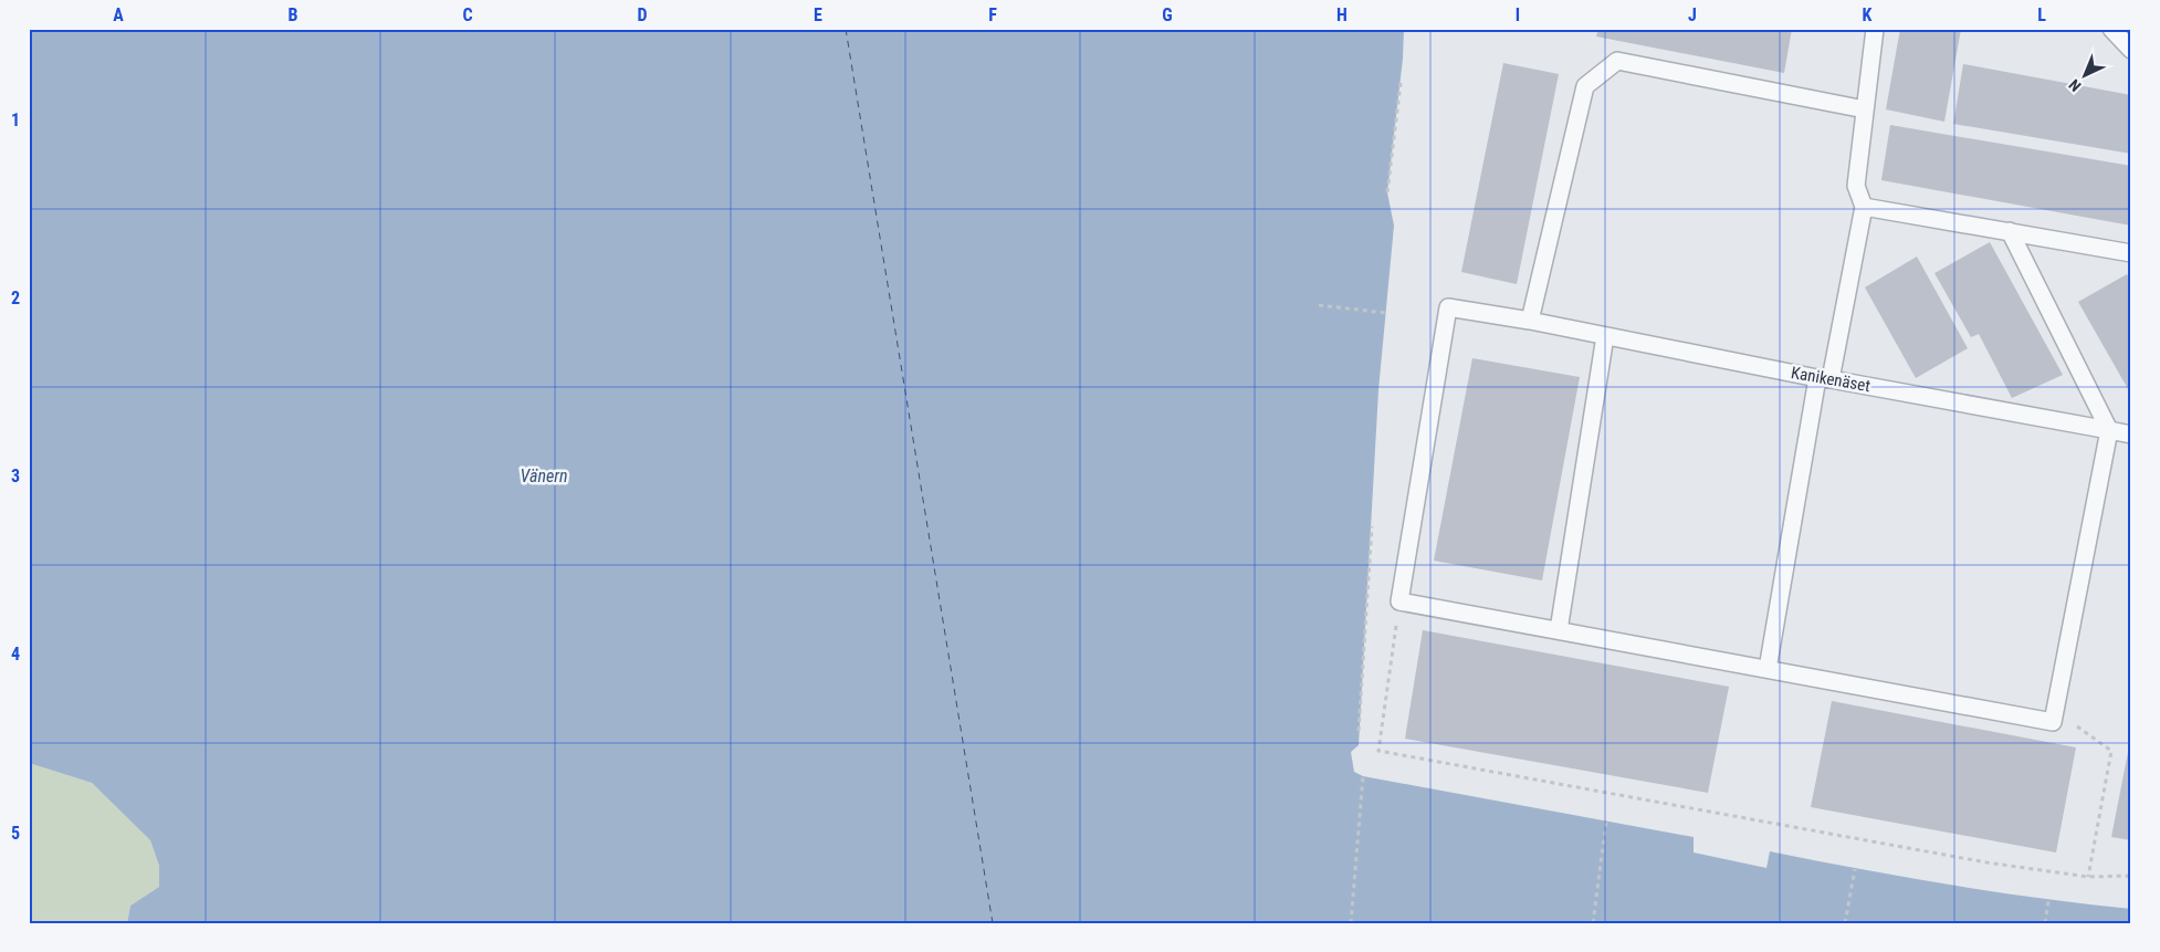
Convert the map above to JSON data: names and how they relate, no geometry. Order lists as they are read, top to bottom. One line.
{"streets":{"lane":["Kanikenäset"]},"water":["Vänern"],"north":"bottom left","grid":{"columns":["A","B","C","D","E","F","G","H","I","J","K","L"],"rows":["1","2","3","4","5"]}}
